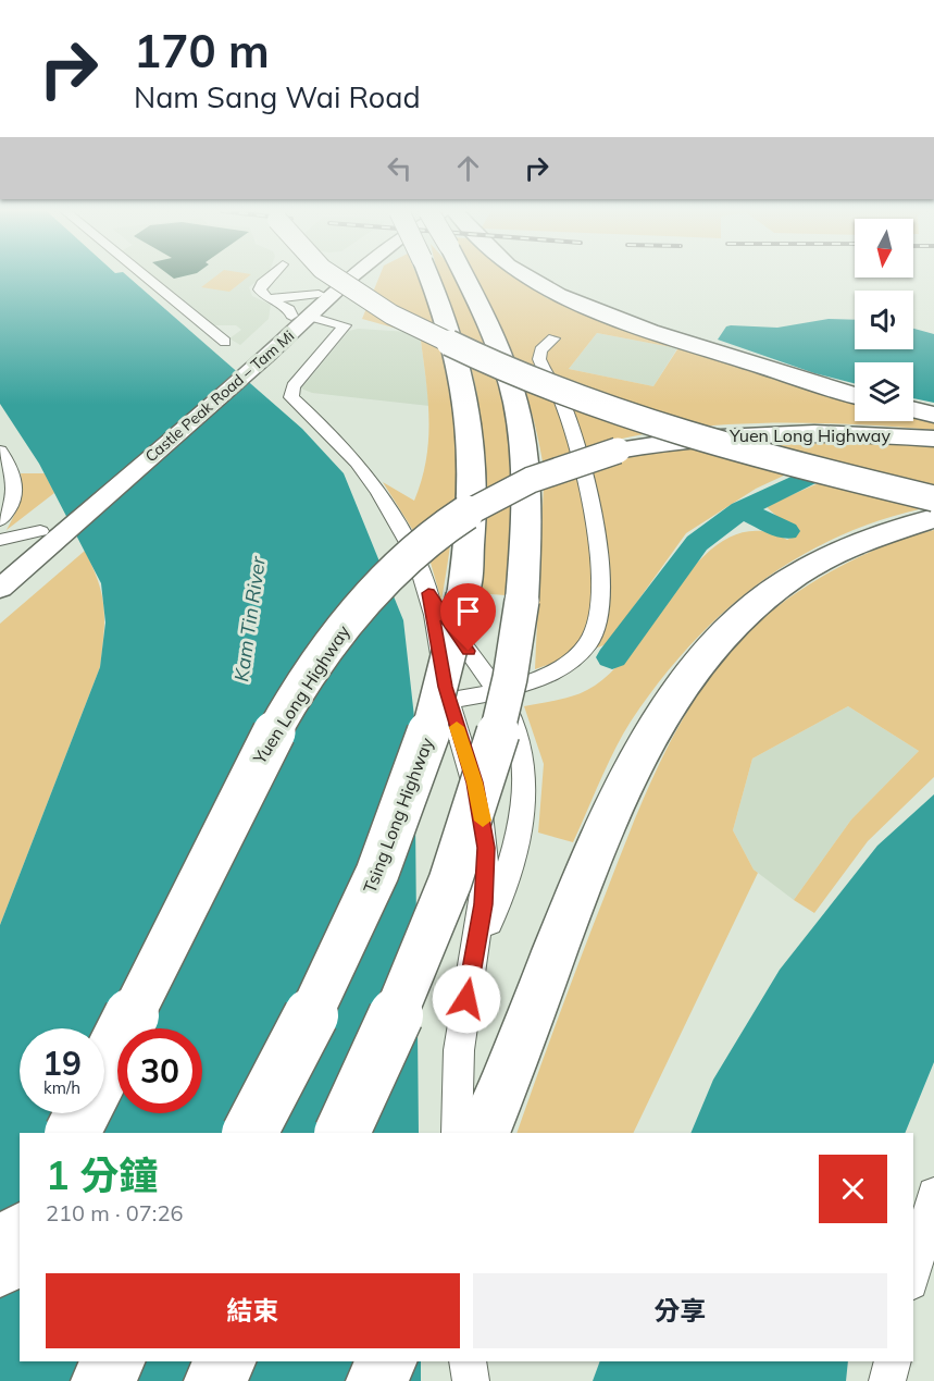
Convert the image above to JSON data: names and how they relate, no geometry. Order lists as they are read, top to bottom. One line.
{"streets":{"highway":["Yuen Long Highway","Tsing Long Highway"],"main road":["Castle Peak Road – Tam Mi"]},"water":["Kam Tin River"],"north":"bottom","page":{"turn":["170 m","Nam Sang Wai Road"],"speed":"19 km/h","limit":"30","heading":["1 分鐘","210 m · 07:26"],"buttons":["結束","分享"]}}
